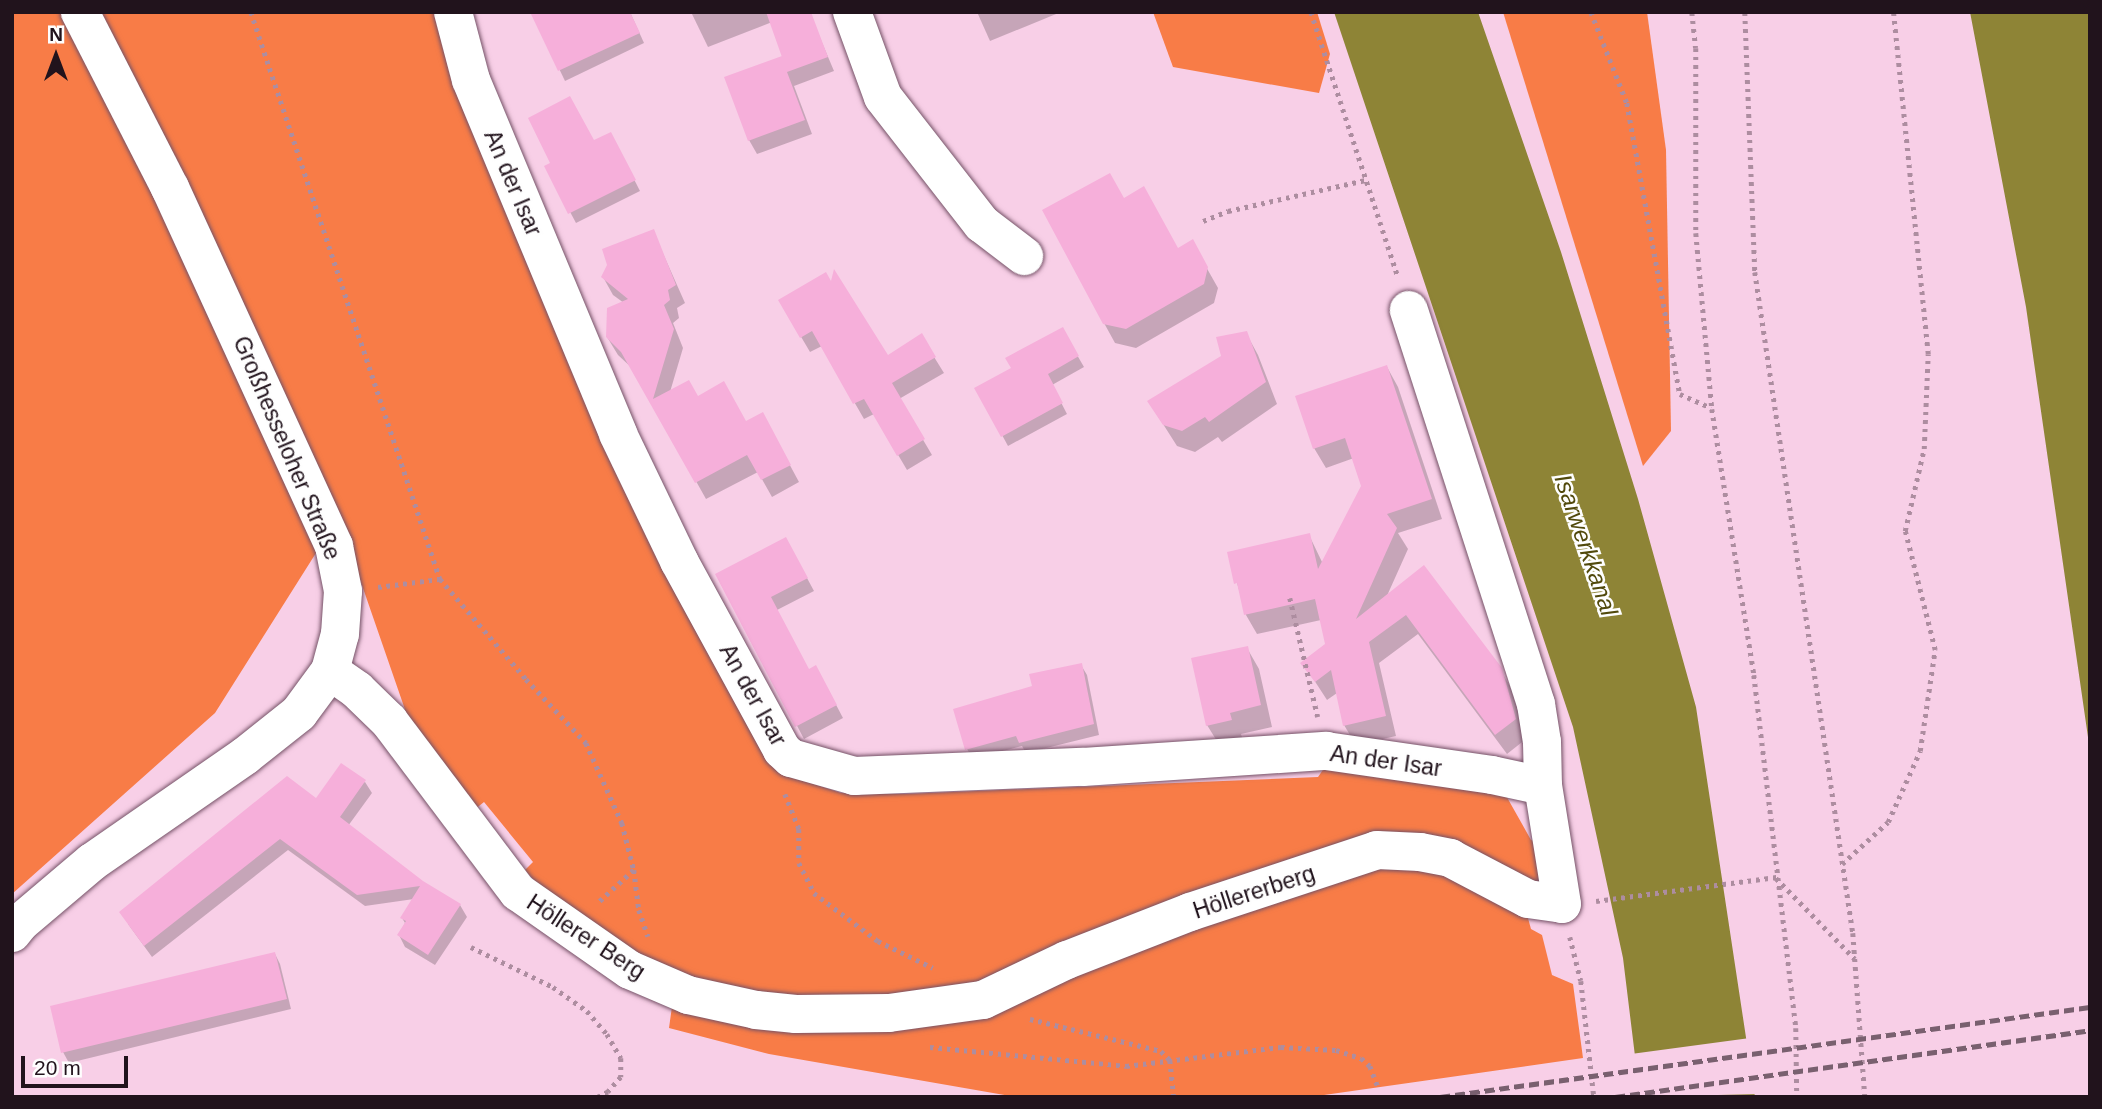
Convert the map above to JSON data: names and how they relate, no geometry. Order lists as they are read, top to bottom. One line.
{"streets":{"street":["An der Isar","Großhesseloher Straße","Höllererberg","Höllerer Berg"]},"crossings":[["Großhesseloher Straße","Höllerer Berg"],["Höllererberg","Höllerer Berg"]],"water":["Isarwerkkanal"],"scale_bar":"20 m","north":"top"}
